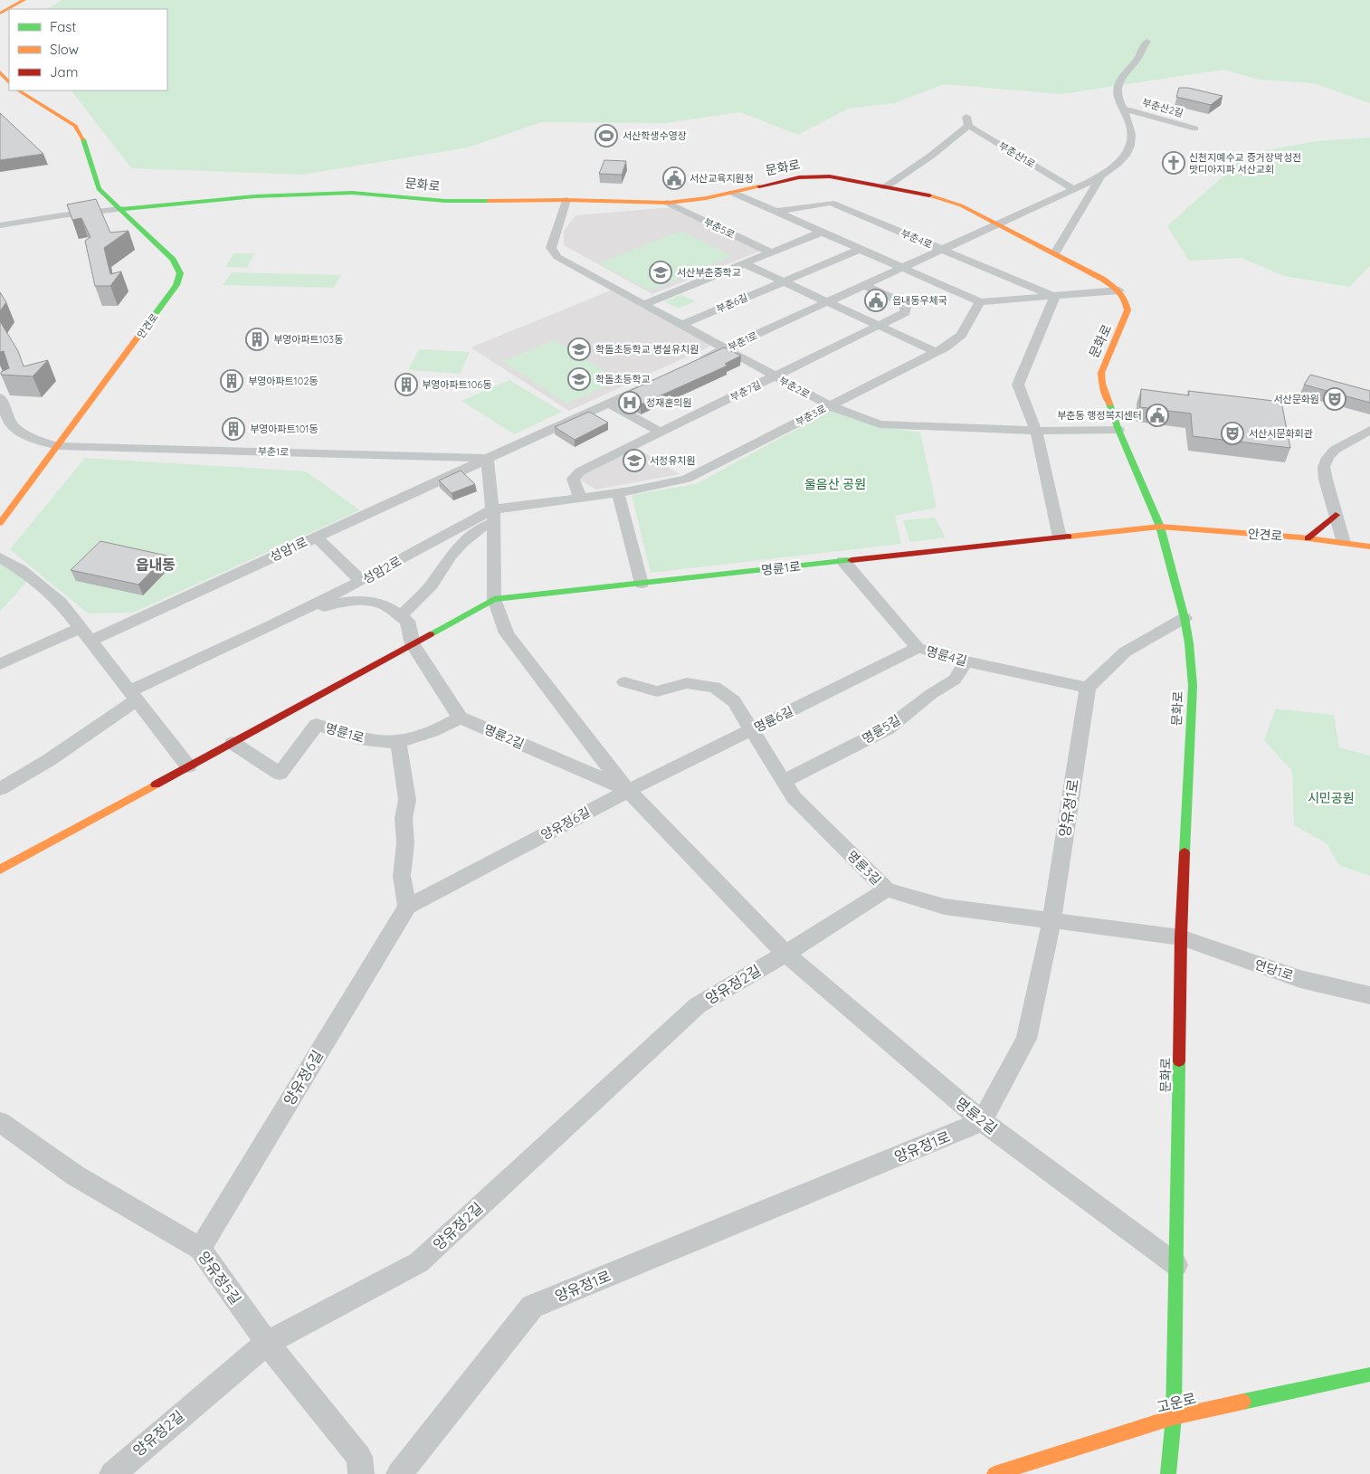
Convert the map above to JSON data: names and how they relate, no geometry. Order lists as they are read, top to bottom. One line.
{"streets":{"main road":["문화로","안견로","명륜1로","고운로"],"street":["부춘산2길","부춘산1로","부춘5로","부춘4로","부춘6길","부춘1로","부춘2로","부춘7길","부춘3로","성암1로","성암2로","명륜4길","명륜6길","명륜5길","명륜2길","양유정1로","양유정6길","명륜3길","연당1로","양유정2길","양유정5길"]},"crossings":[["부춘산1로","문화로"],["문화로","부춘5로"],["문화로","부춘4로"],["문화로","안견로"],["문화로","부춘1로"],["문화로","부춘2로"],["문화로","명륜1로"],["문화로","명륜2길"],["문화로","명륜3길"],["문화로","연당1로"],["문화로","고운로"],["부춘4로","부춘1로"],["부춘6길","부춘2로"],["안견로","부춘1로"],["안견로","명륜1로"],["부춘1로","부춘2로"],["부춘1로","부춘7길"],["부춘1로","성암1로"],["부춘2로","부춘7길"],["부춘2로","부춘3로"],["부춘7길","부춘3로"],["부춘3로","성암2로"],["명륜1로","명륜4길"],["명륜1로","명륜2길"],["명륜4길","명륜6길"],["명륜4길","명륜5길"],["명륜4길","양유정1로"],["명륜6길","명륜2길"],["명륜6길","양유정6길"],["명륜6길","명륜3길"],["명륜5길","명륜3길"],["명륜2길","양유정1로"],["명륜2길","양유정6길"],["명륜2길","양유정2길"],["양유정1로","명륜3길"],["양유정6길","양유정5길"],["명륜3길","연당1로"],["양유정2길","양유정5길"]],"districts":["읍내동"],"parks":["울음산 공원","시민공원"],"places":{"sports":["서산학생수영장"],"church":["신천지예수교 증거장막성전 맛디아지파 서산교회"],"public building":["서산교육지원청","읍내동우체국","부춘동 행정복지센터"],"school or university":["서산부춘중학교","학돌초등학교 병설유치원","학돌초등학교","서정유치원"],"building":["부영아파트103동","부영아파트102동","부영아파트106동","부영아파트101동"],"theatre":["서산문화원","서산시문화회관"],"hospital":["정재훈의원"]},"legend":["Fast","Slow","Jam"]}
